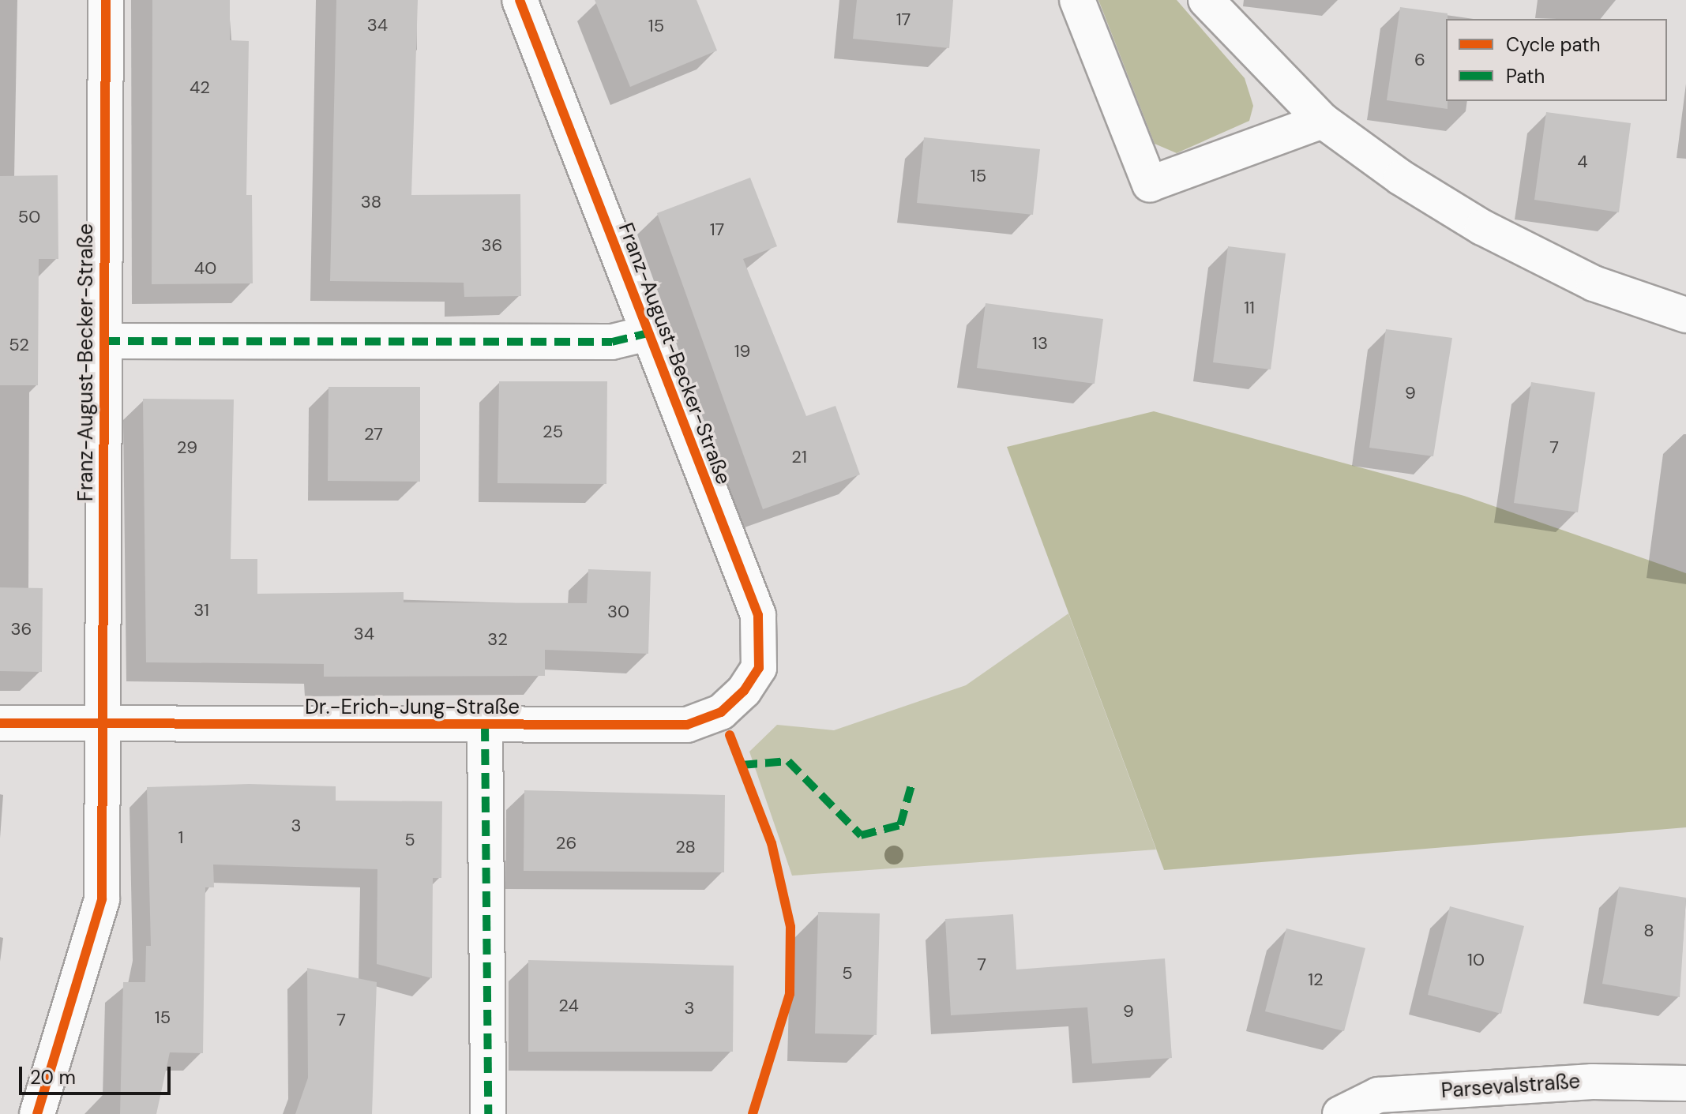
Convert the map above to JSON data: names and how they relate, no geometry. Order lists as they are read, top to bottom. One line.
{"streets":{"street":["Franz-August-Becker-Straße","Dr.-Erich-Jung-Straße","Parsevalstraße"]},"crossings":[["Franz-August-Becker-Straße","Dr.-Erich-Jung-Straße"]],"house_numbers":["17","34","15","6","42","4","15","38","50","17","36","40","11","13","52","19","9","25","27","29","7","21","31","30","36","34","32","3","1","5","26","28","8","10","7","5","12","24","3","9","15","7"],"legend":["Cycle path","Path"],"scale_bar":"20 m"}
